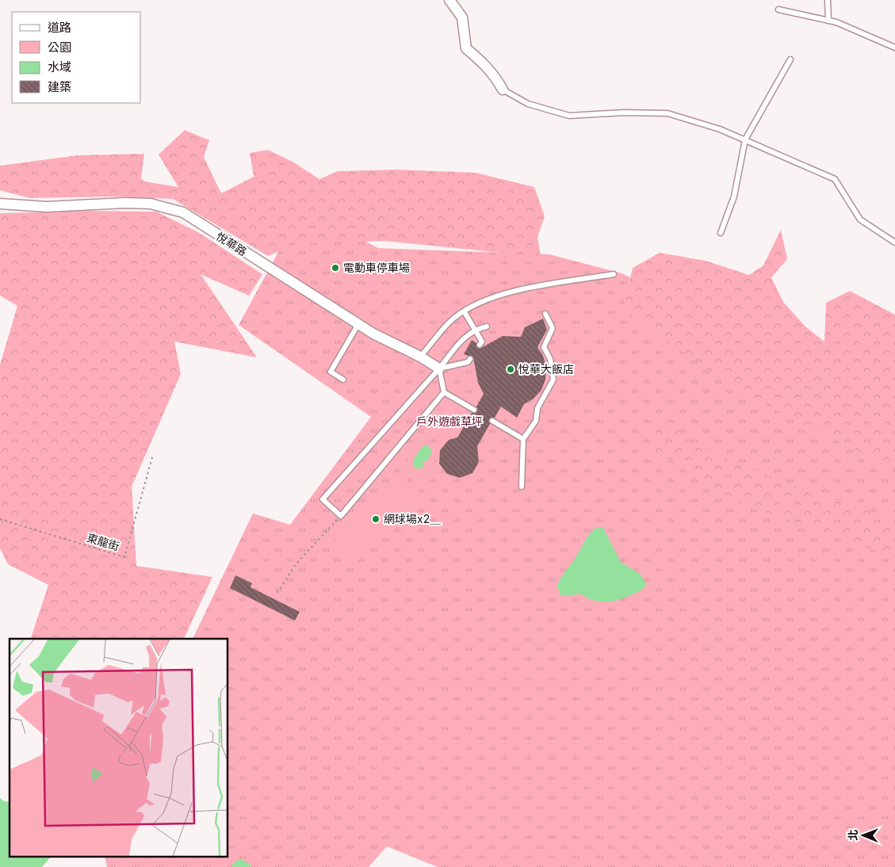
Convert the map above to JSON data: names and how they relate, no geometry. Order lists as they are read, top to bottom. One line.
{"streets":{"street":["悅華路"],"path":["東龍街"]},"parks":["戶外遊戲草坪"],"places":["電動車停車場","悅華大飯店","網球場x2＿"],"legend":["道路","公園","水域","建築"],"north":"left"}
